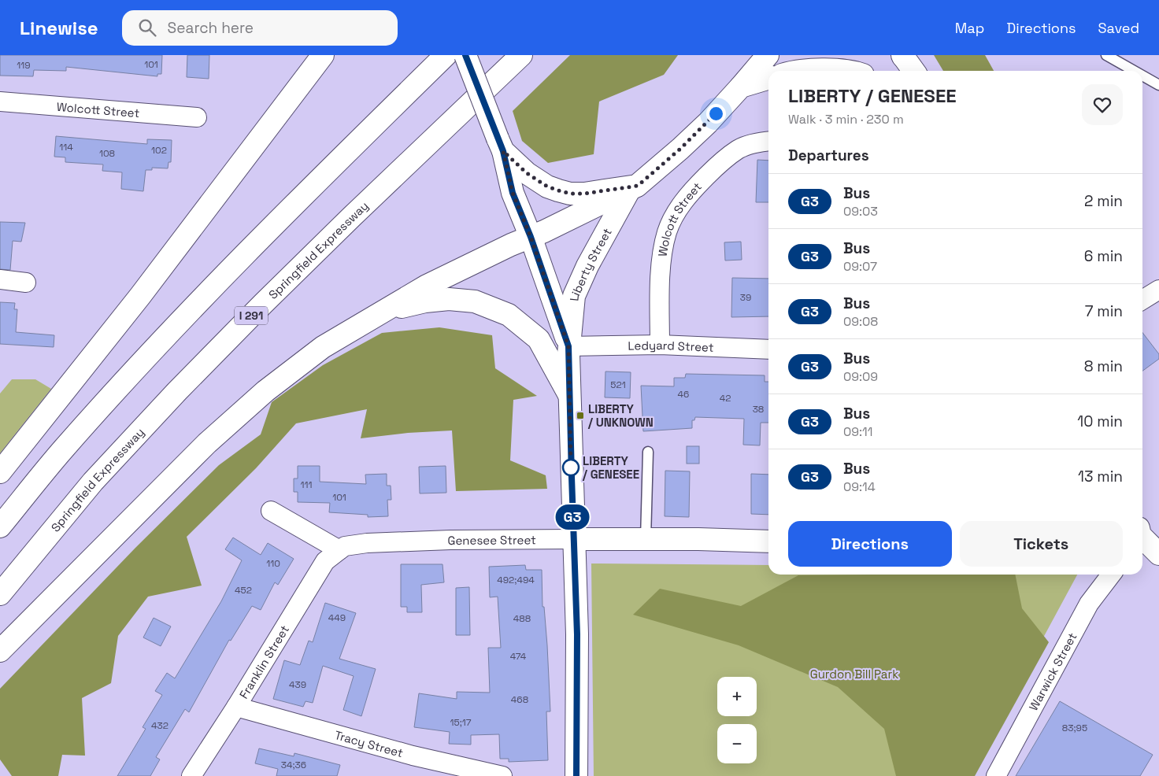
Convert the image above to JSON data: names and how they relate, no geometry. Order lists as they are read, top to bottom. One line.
{"streets":{"main road":["Springfield Expressway","Liberty Street","I 291","Genesee Street"],"street":["Wolcott Street","Ledyard Street","Franklin Street","Warwick Street","Tracy Street"]},"crossings":[["Wolcott Street","Ledyard Street"],["Liberty Street","Ledyard Street"],["Liberty Street","Genesee Street"],["Genesee Street","Franklin Street"],["Franklin Street","Tracy Street"]],"parks":["Gurdon Bill Park"],"places":{"transit":["LIBERTY / UNKNOWN"],"other":["LIBERTY / GENESEE"]},"lines":["bus line G3"],"house_numbers":["101","119","114","102","108","39","521","46","42","38","111","101","110","492;494","452","449","488","474","439","468","15;17","432","83;95","34;36"],"page":{"header":"Linewise","search":"Search here","nav":["Map","Directions","Saved"],"on_map":"G3","heading":[["LIBERTY / GENESEE","Walk · 3 min · 230 m"],"Departures"],"list":[{"mark":"G3","name":"Bus","note":"09:03","value":"2 min"},{"mark":"G3","name":"Bus","note":"09:07","value":"6 min"},{"mark":"G3","name":"Bus","note":"09:08","value":"7 min"},{"mark":"G3","name":"Bus","note":"09:09","value":"8 min"},{"mark":"G3","name":"Bus","note":"09:11","value":"10 min"},{"mark":"G3","name":"Bus","note":"09:14","value":"13 min"}],"buttons":["Directions","Tickets"],"map_buttons":["+","−"]}}
